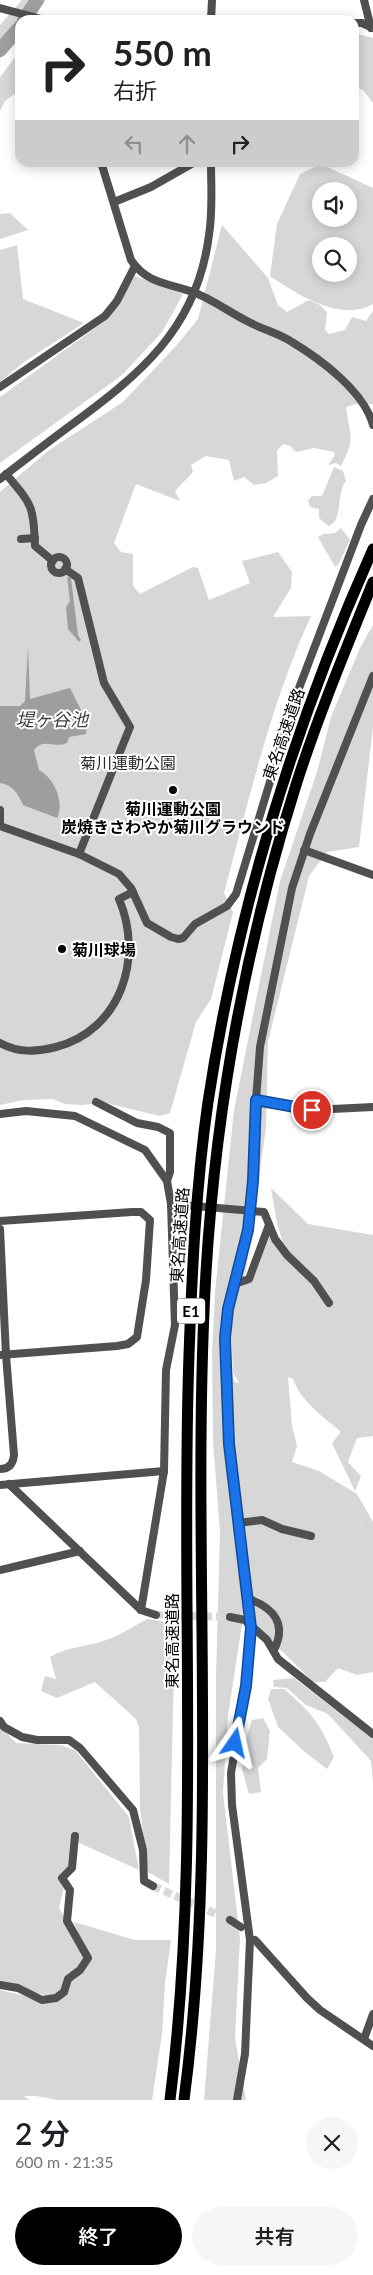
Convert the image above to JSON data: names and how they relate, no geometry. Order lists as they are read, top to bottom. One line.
{"streets":{"highway":["東名高速道路","E1"]},"water":["堤ヶ谷池"],"parks":["菊川運動公園"],"places":["菊川運動公園 炭焼きさわやか菊川グラウンド","菊川球場"],"page":{"turn":["550 m","右折"],"heading":["2 分","600 m · 21:35"],"buttons":["終了","共有"]}}
